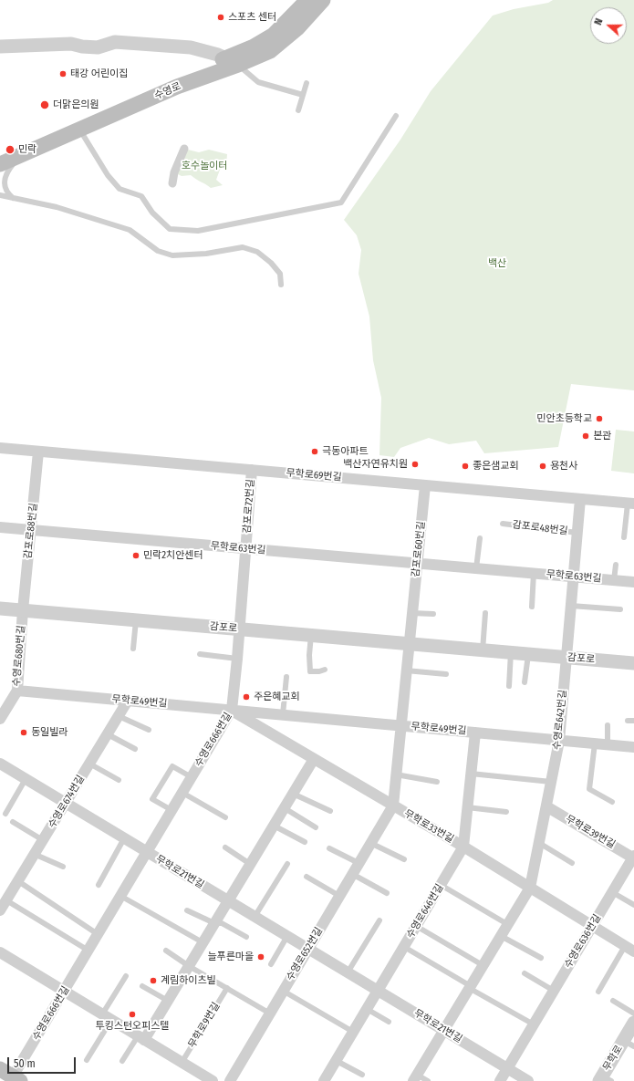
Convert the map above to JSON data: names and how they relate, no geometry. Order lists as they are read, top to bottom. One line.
{"streets":{"main road":["수영로"],"street":["무학로69번길","감포로72번길","감포로88번길","무학로63번길","감포로60번길","감포로","수영로680번길","무학로49번길","수영로642번길","수영로666번길","수영로674번길","무학로33번길","무학로39번길","무학로21번길","수영로646번길","수영로636번길","수영로652번길","무학로"],"lane":["감포로48번길","무학로9번길"]},"crossings":[["무학로69번길","감포로72번길"],["무학로69번길","감포로88번길"],["무학로69번길","감포로60번길"],["무학로69번길","수영로642번길"],["감포로72번길","무학로63번길"],["감포로72번길","감포로"],["감포로72번길","수영로666번길"],["감포로48번길","수영로642번길"],["감포로88번길","무학로63번길"],["감포로88번길","감포로"],["감포로88번길","수영로680번길"],["무학로63번길","감포로60번길"],["무학로63번길","수영로642번길"],["감포로60번길","감포로"],["감포로60번길","수영로652번길"],["감포로","수영로680번길"],["감포로","수영로642번길"],["감포로","수영로666번길"],["감포로","수영로652번길"],["수영로680번길","무학로49번길"],["무학로49번길","수영로642번길"],["무학로49번길","수영로666번길"],["무학로49번길","수영로674번길"],["무학로49번길","무학로33번길"],["무학로49번길","수영로646번길"],["무학로49번길","수영로652번길"],["수영로642번길","무학로33번길"],["수영로642번길","무학로39번길"],["수영로642번길","무학로21번길"],["수영로666번길","무학로33번길"],["수영로666번길","무학로21번길"],["수영로674번길","무학로21번길"],["무학로33번길","수영로646번길"],["무학로33번길","수영로636번길"],["무학로33번길","수영로652번길"],["무학로39번길","수영로636번길"],["무학로21번길","수영로646번길"],["무학로21번길","수영로636번길"],["무학로21번길","수영로652번길"]],"parks":["호수놀이터","백산"],"places":["스포츠 센터","태강 어린이집","더맑은의원","민락","민안초등학교","본관","극동아파트","백산자연유치원","좋은샘교회","용천사","민락2치안센터","주은혜교회","동일빌라","늘푸른마을","계림하이츠빌","투킹스턴오피스텔"],"scale_bar":"50 m","north":"left"}
